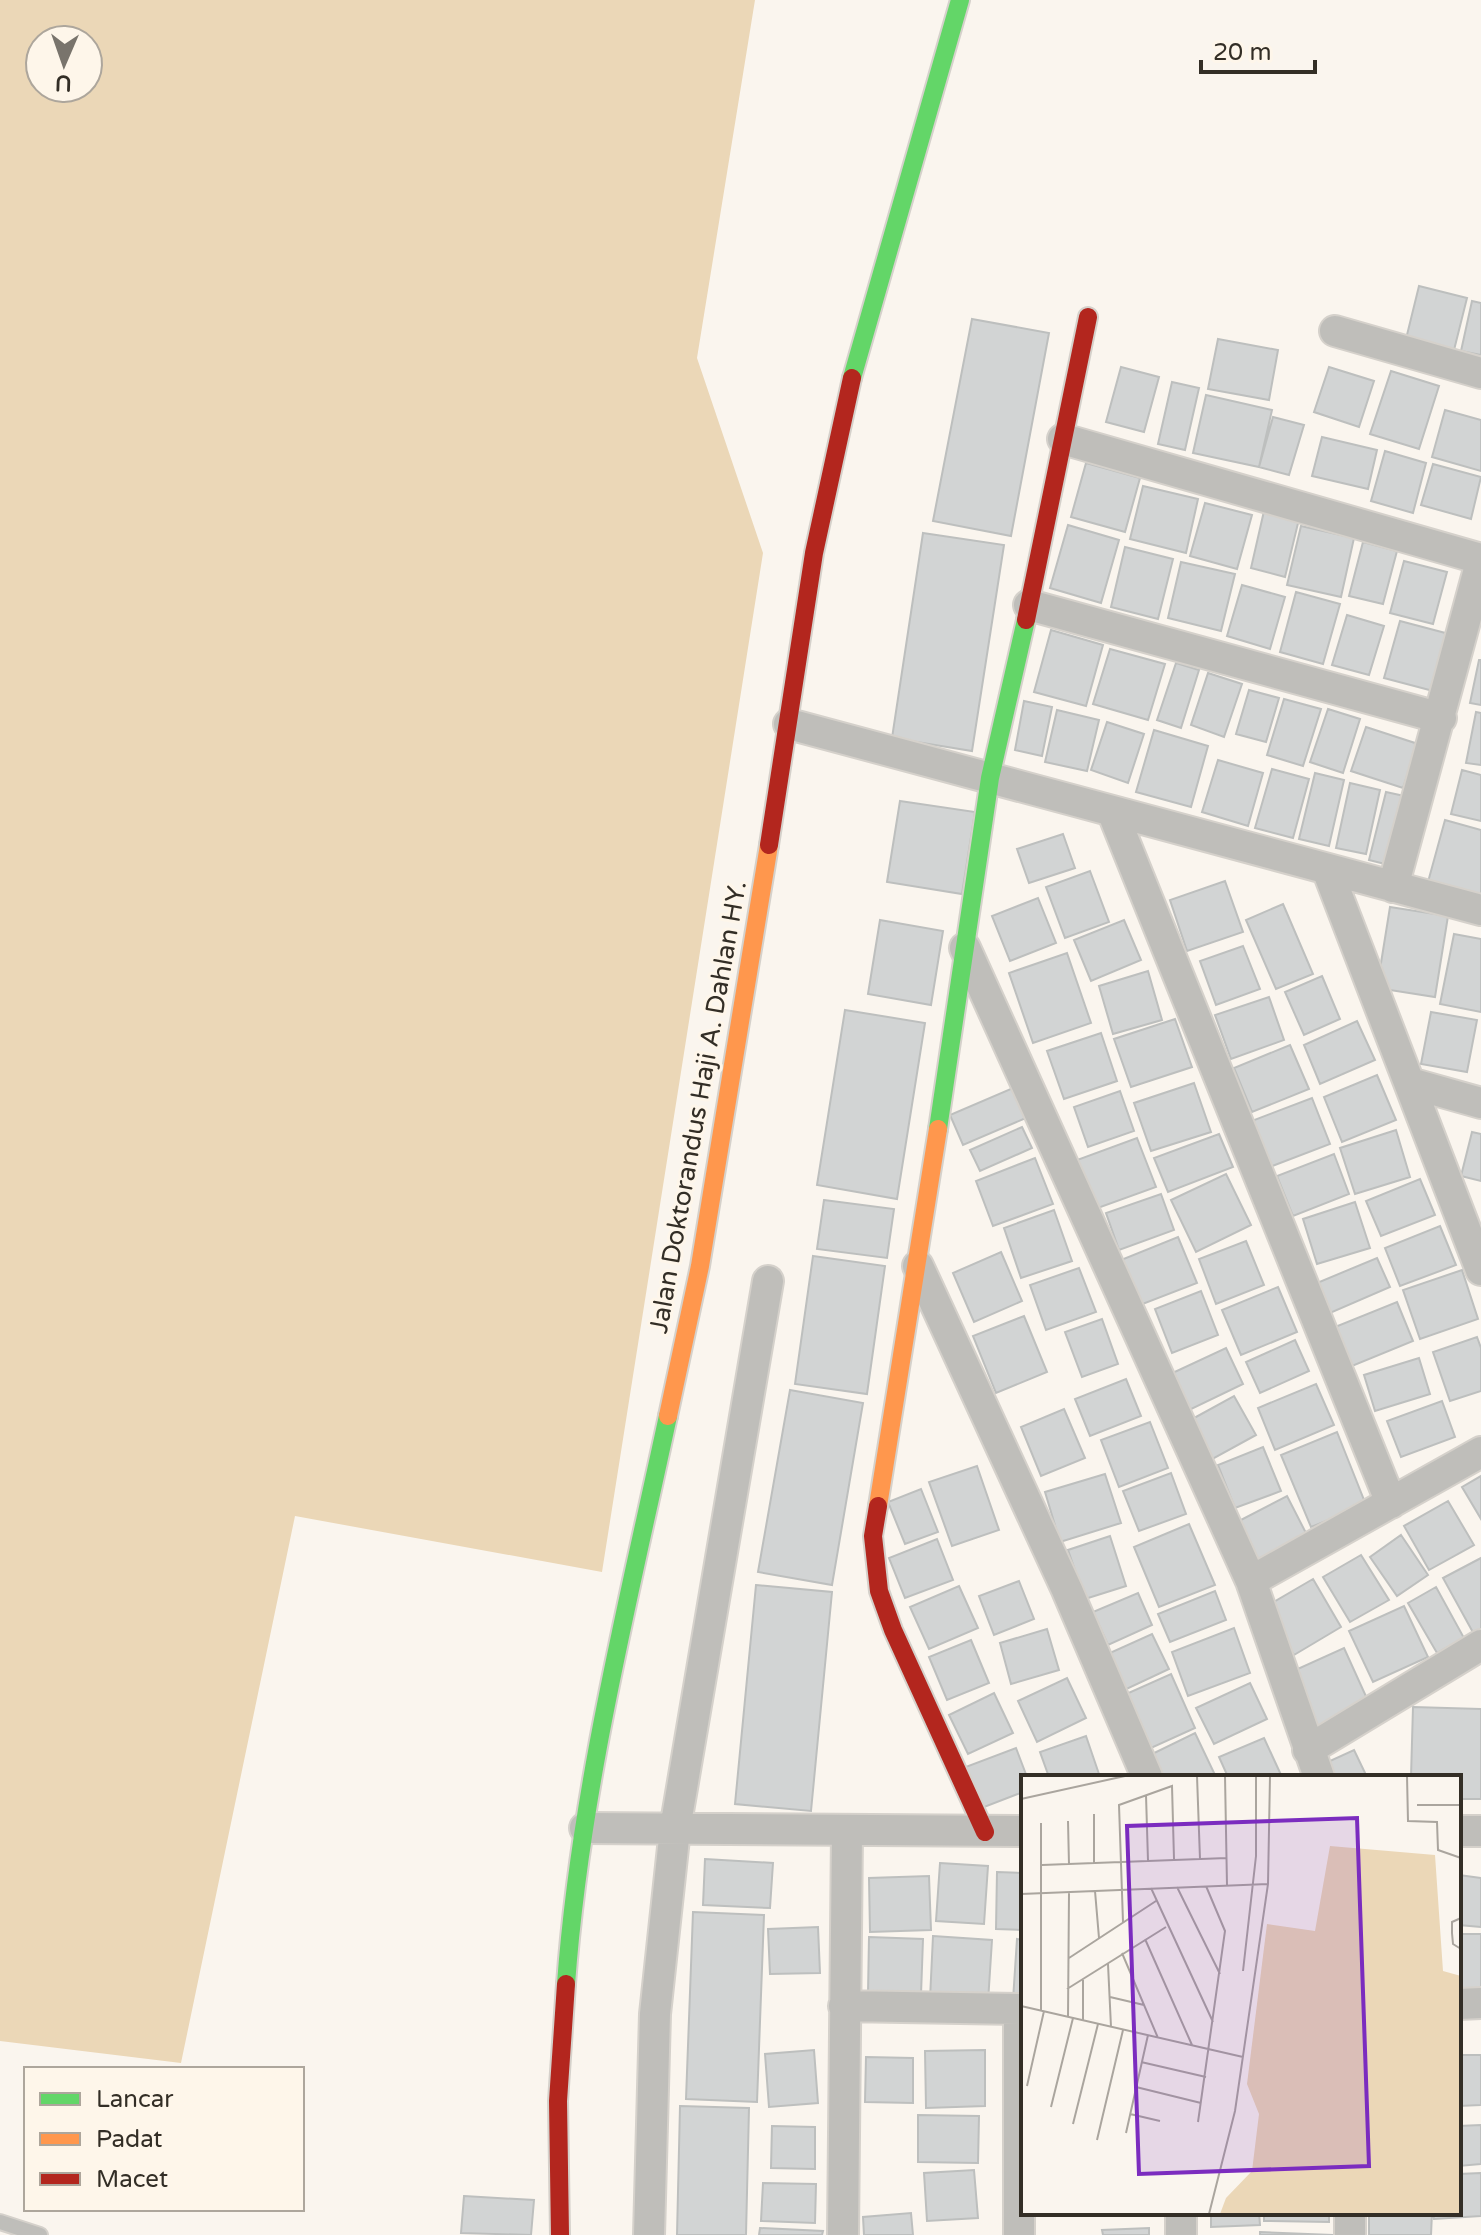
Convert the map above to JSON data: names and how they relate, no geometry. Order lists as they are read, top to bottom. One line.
{"streets":{"street":["Jalan Doktorandus Haji A. Dahlan HY."]},"legend":["Lancar","Padat","Macet"],"scale_bar":"20 m","north":"bottom"}
